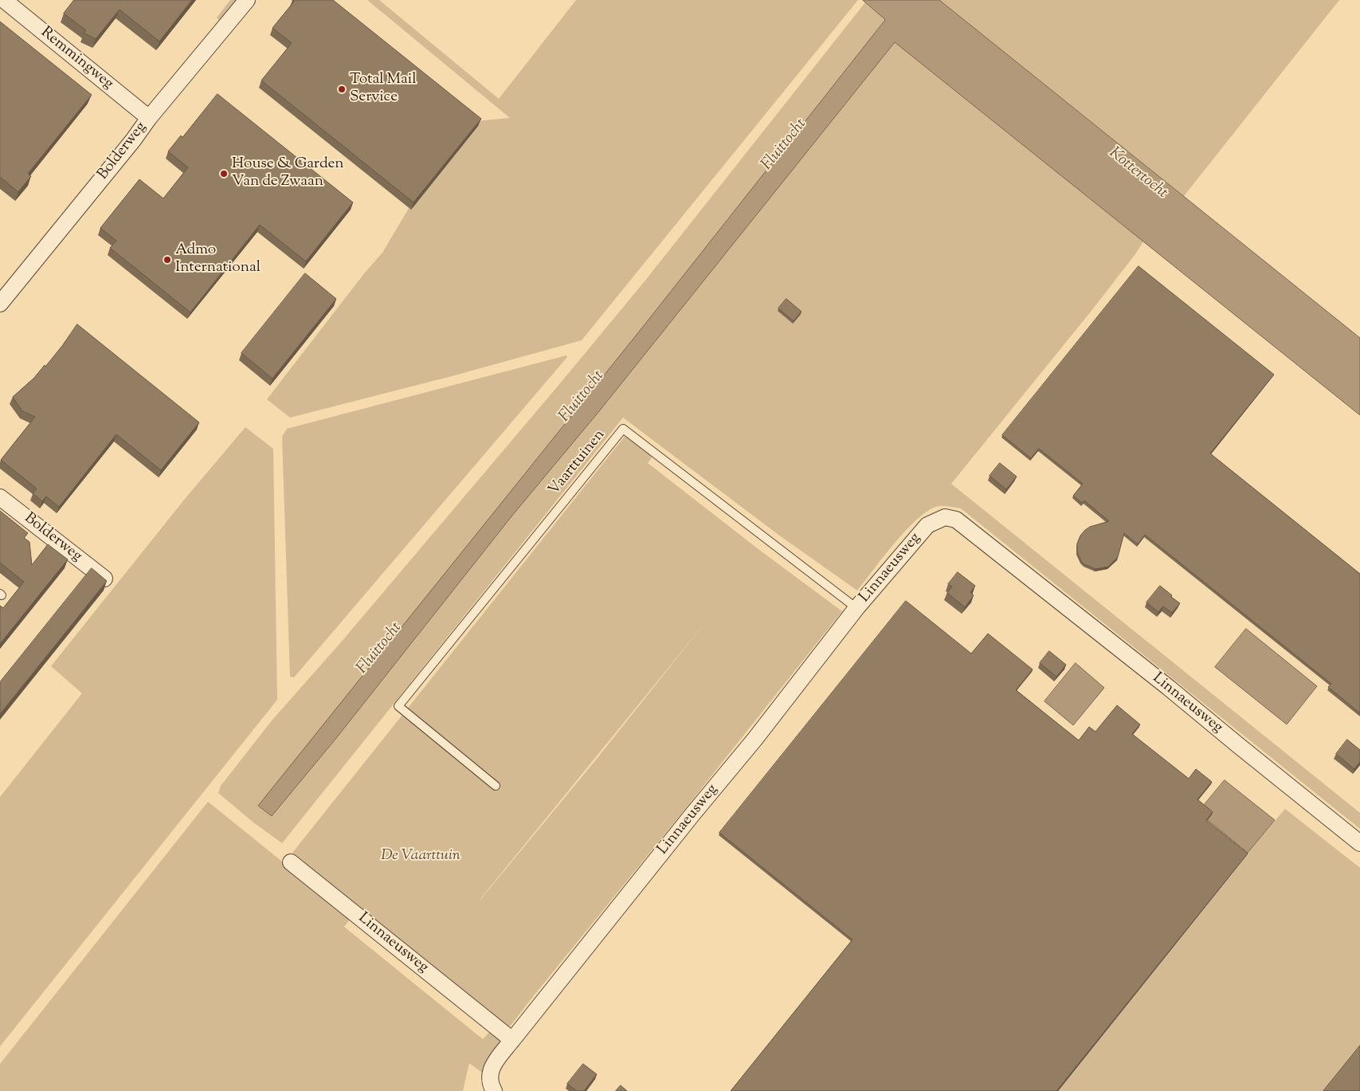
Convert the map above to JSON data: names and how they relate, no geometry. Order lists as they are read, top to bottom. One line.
{"streets":{"street":["Remmingweg","Bolderweg","Linnaeusweg"],"lane":["Vaarttuinen"]},"crossings":[["Remmingweg","Bolderweg"],["Vaarttuinen","Linnaeusweg"]],"water":["Fluittocht","Kottertocht"],"parks":["De Vaarttuin"],"places":["Total Mail Service","House & Garden Van de Zwaan","Admo International"]}
